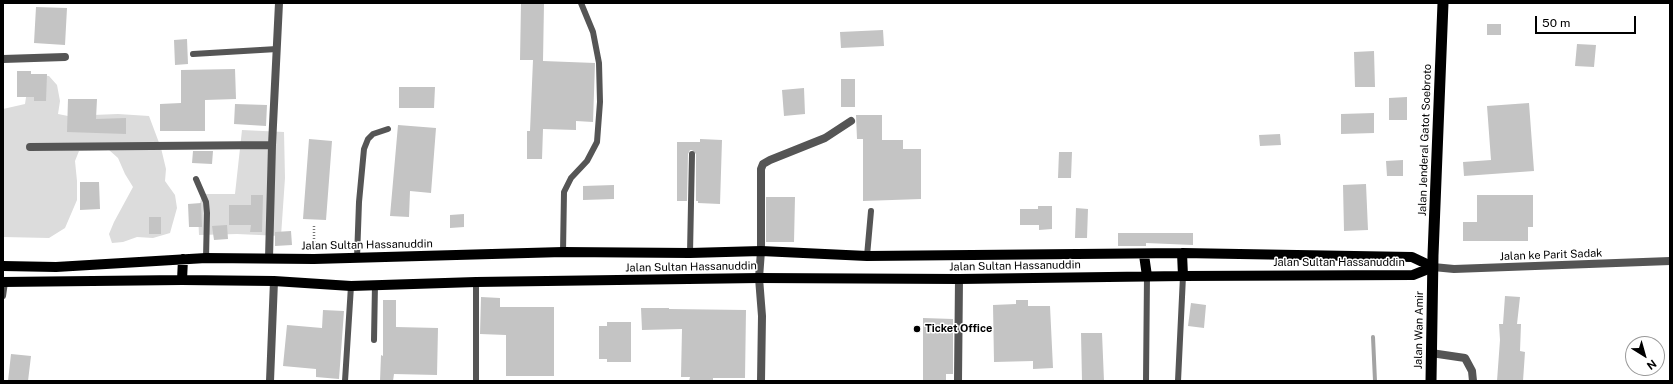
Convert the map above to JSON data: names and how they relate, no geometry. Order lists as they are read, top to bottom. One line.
{"streets":{"highway":["Jalan Jenderal Gatot Soebroto","Jalan Wan Amir"],"main road":["Jalan Sultan Hassanuddin"],"street":["Jalan ke Parit Sadak"]},"crossings":[["Jalan Jenderal Gatot Soebroto","Jalan Sultan Hassanuddin"],["Jalan Jenderal Gatot Soebroto","Jalan ke Parit Sadak"],["Jalan Jenderal Gatot Soebroto","Jalan Wan Amir"],["Jalan Sultan Hassanuddin","Jalan ke Parit Sadak"]],"places":["Ticket Office"],"scale_bar":"50 m","north":"bottom right"}
